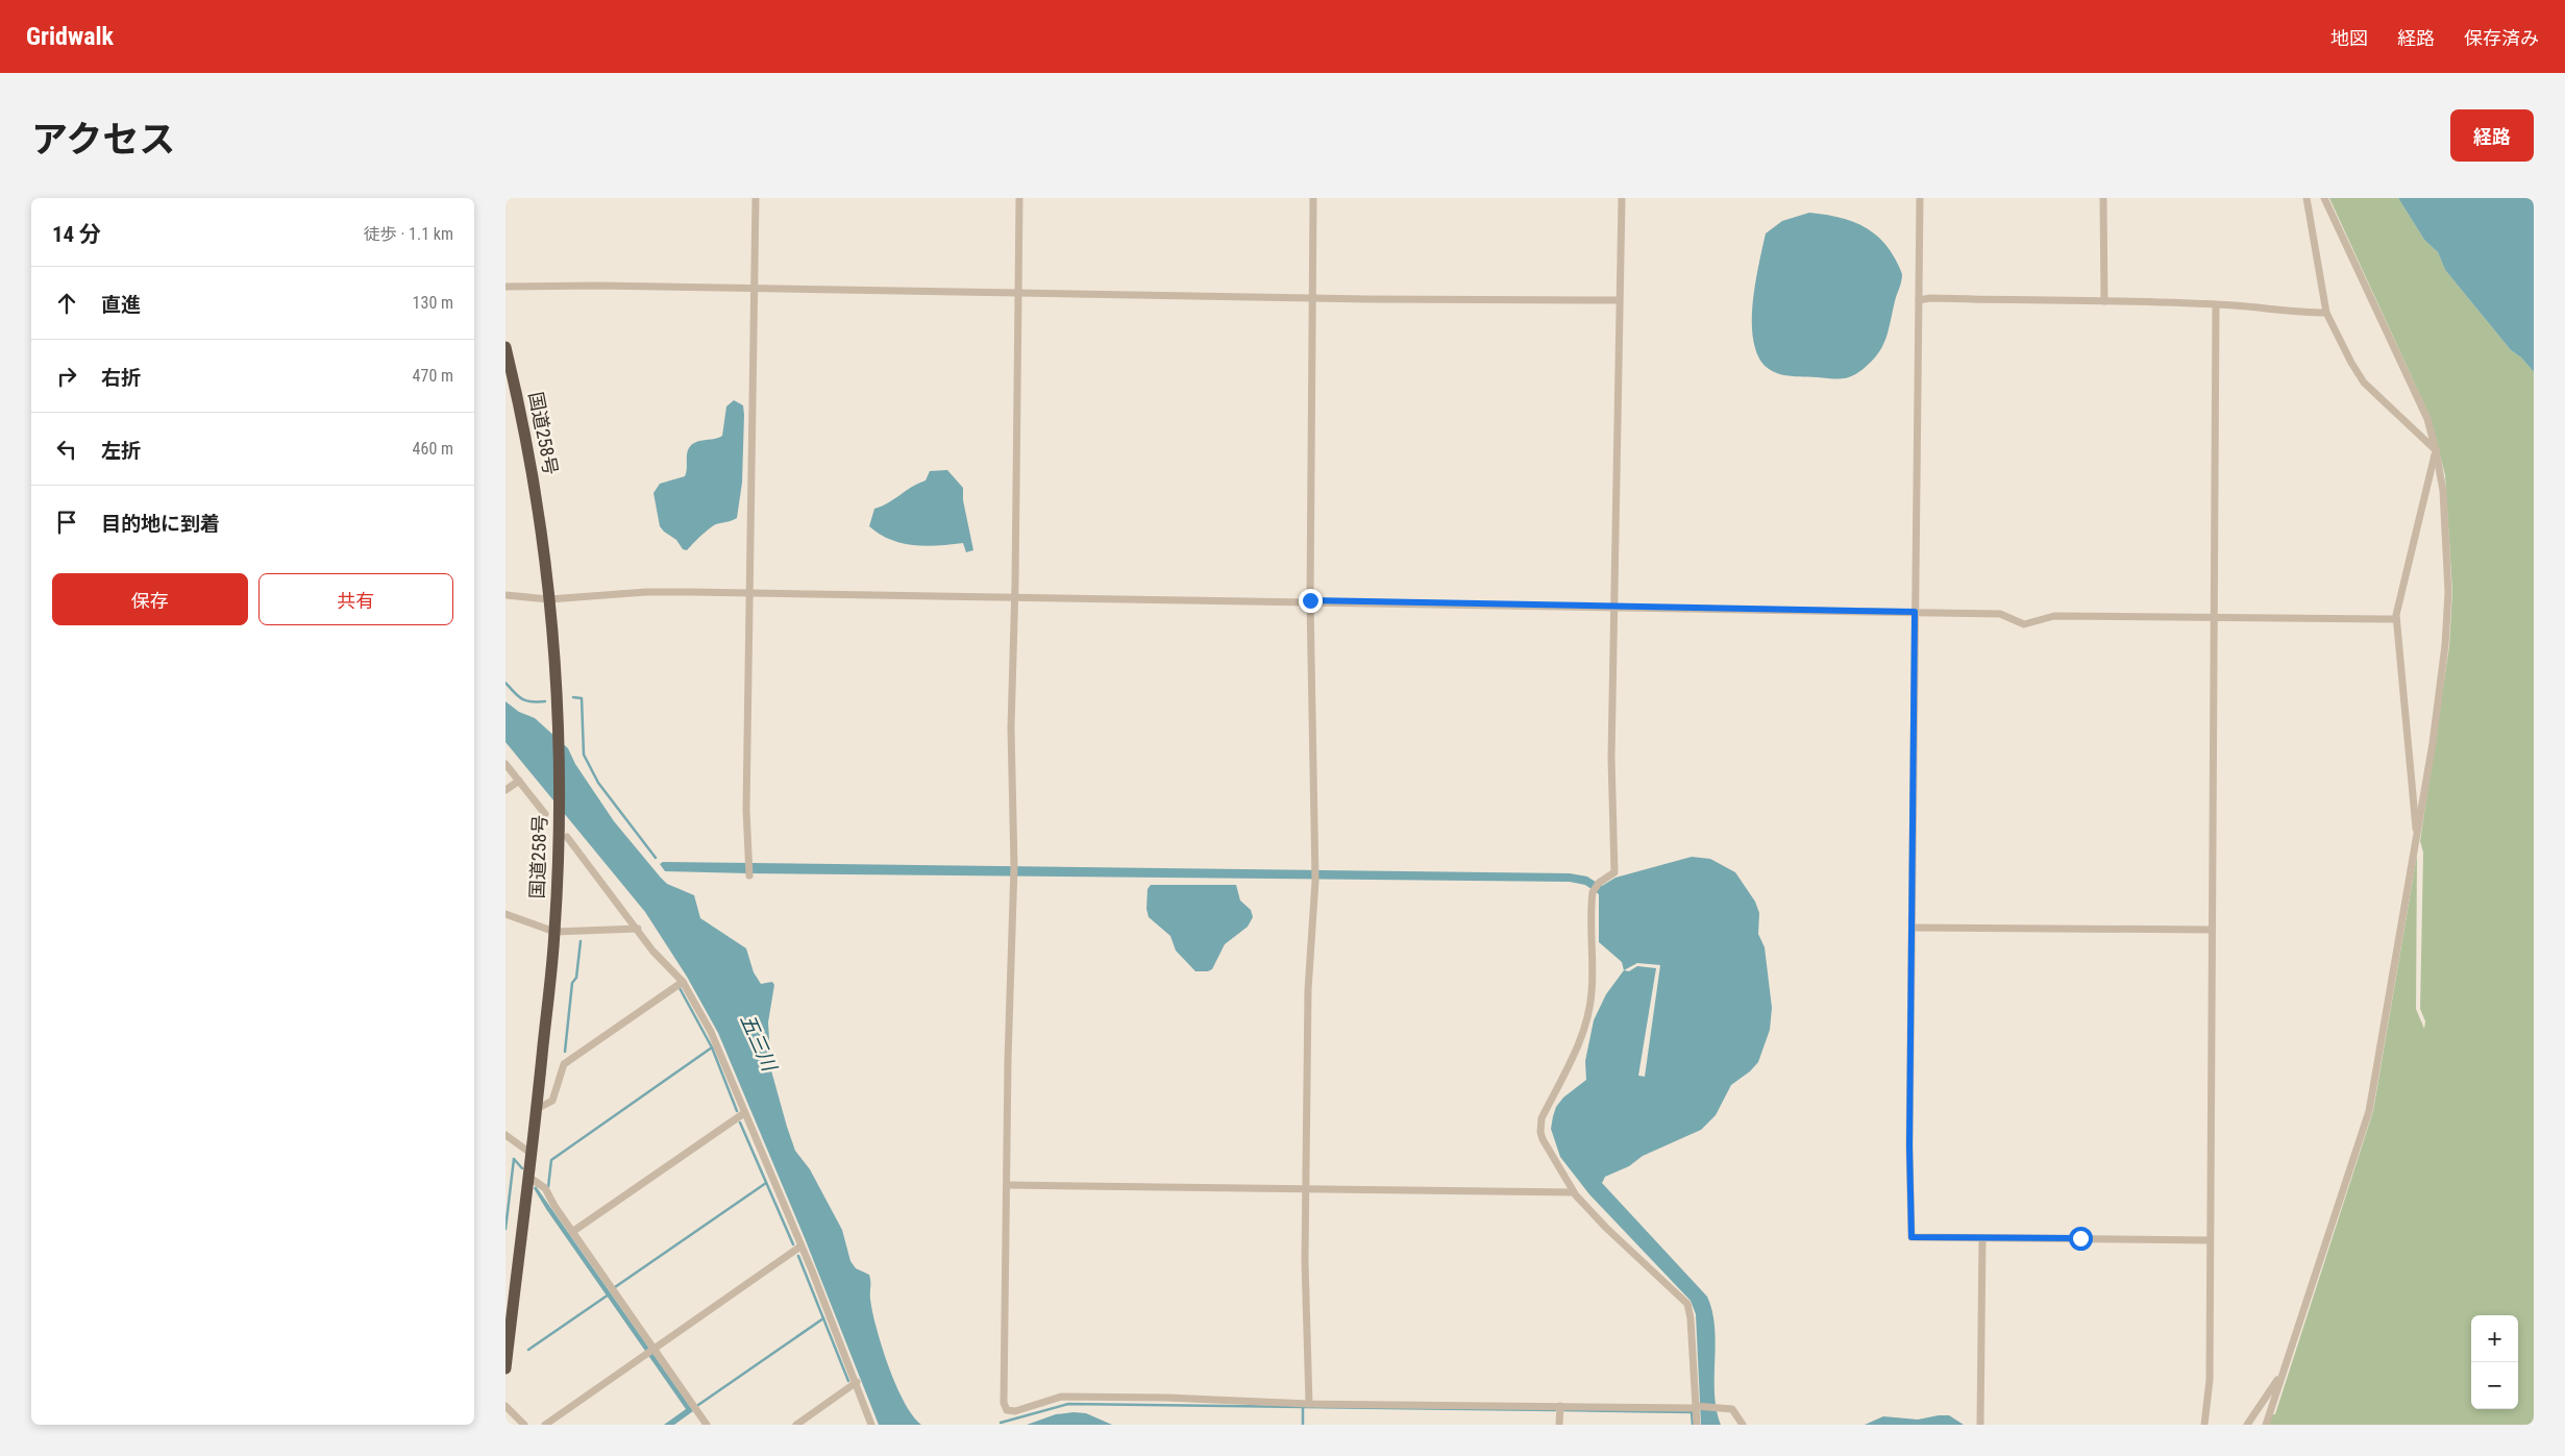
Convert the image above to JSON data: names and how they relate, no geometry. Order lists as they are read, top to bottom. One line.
{"streets":{"highway":["国道258号"]},"water":["五三川"],"page":{"header":"Gridwalk","nav":["地図","経路","保存済み"],"title":"アクセス","buttons":["経路",["保存","共有"]],"heading":["14 分","徒歩 · 1.1 km"],"list":[["直進","130 m"],["右折","470 m"],["左折","460 m"],"目的地に到着"],"map_buttons":["+","−"]}}
